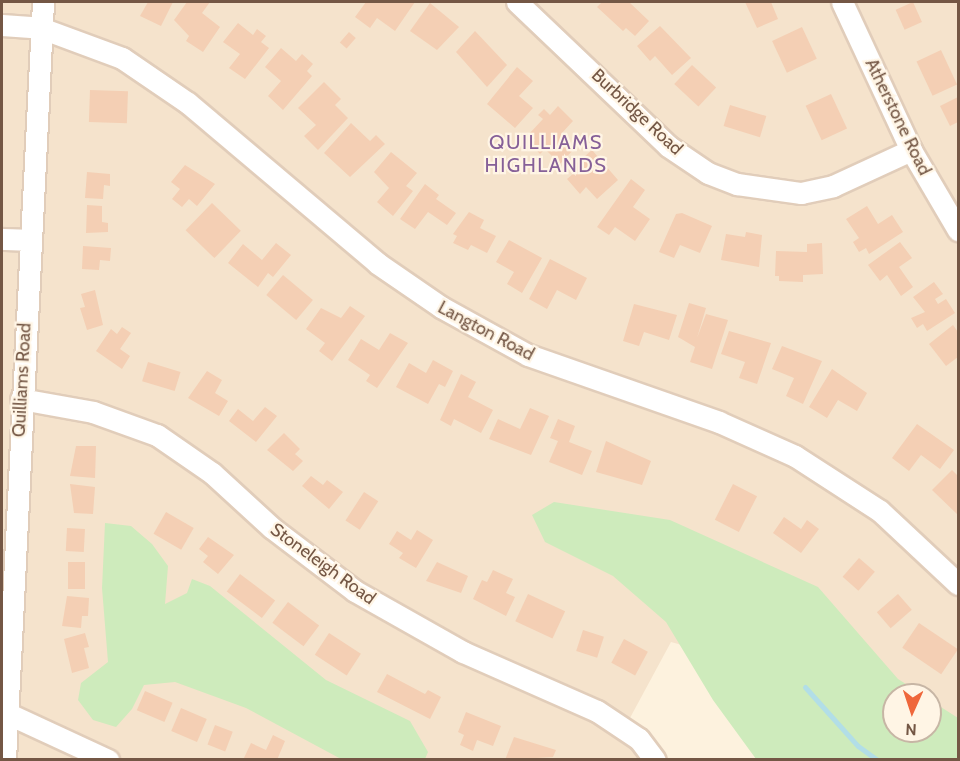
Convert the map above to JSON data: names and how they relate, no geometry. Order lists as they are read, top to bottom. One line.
{"streets":{"street":["Burbridge Road","Atherstone Road","Langton Road","Quilliams Road","Stoneleigh Road"]},"crossings":[["Burbridge Road","Atherstone Road"],["Langton Road","Quilliams Road"],["Quilliams Road","Stoneleigh Road"]],"districts":["QUILLIAMS HIGHLANDS"],"north":"bottom"}
